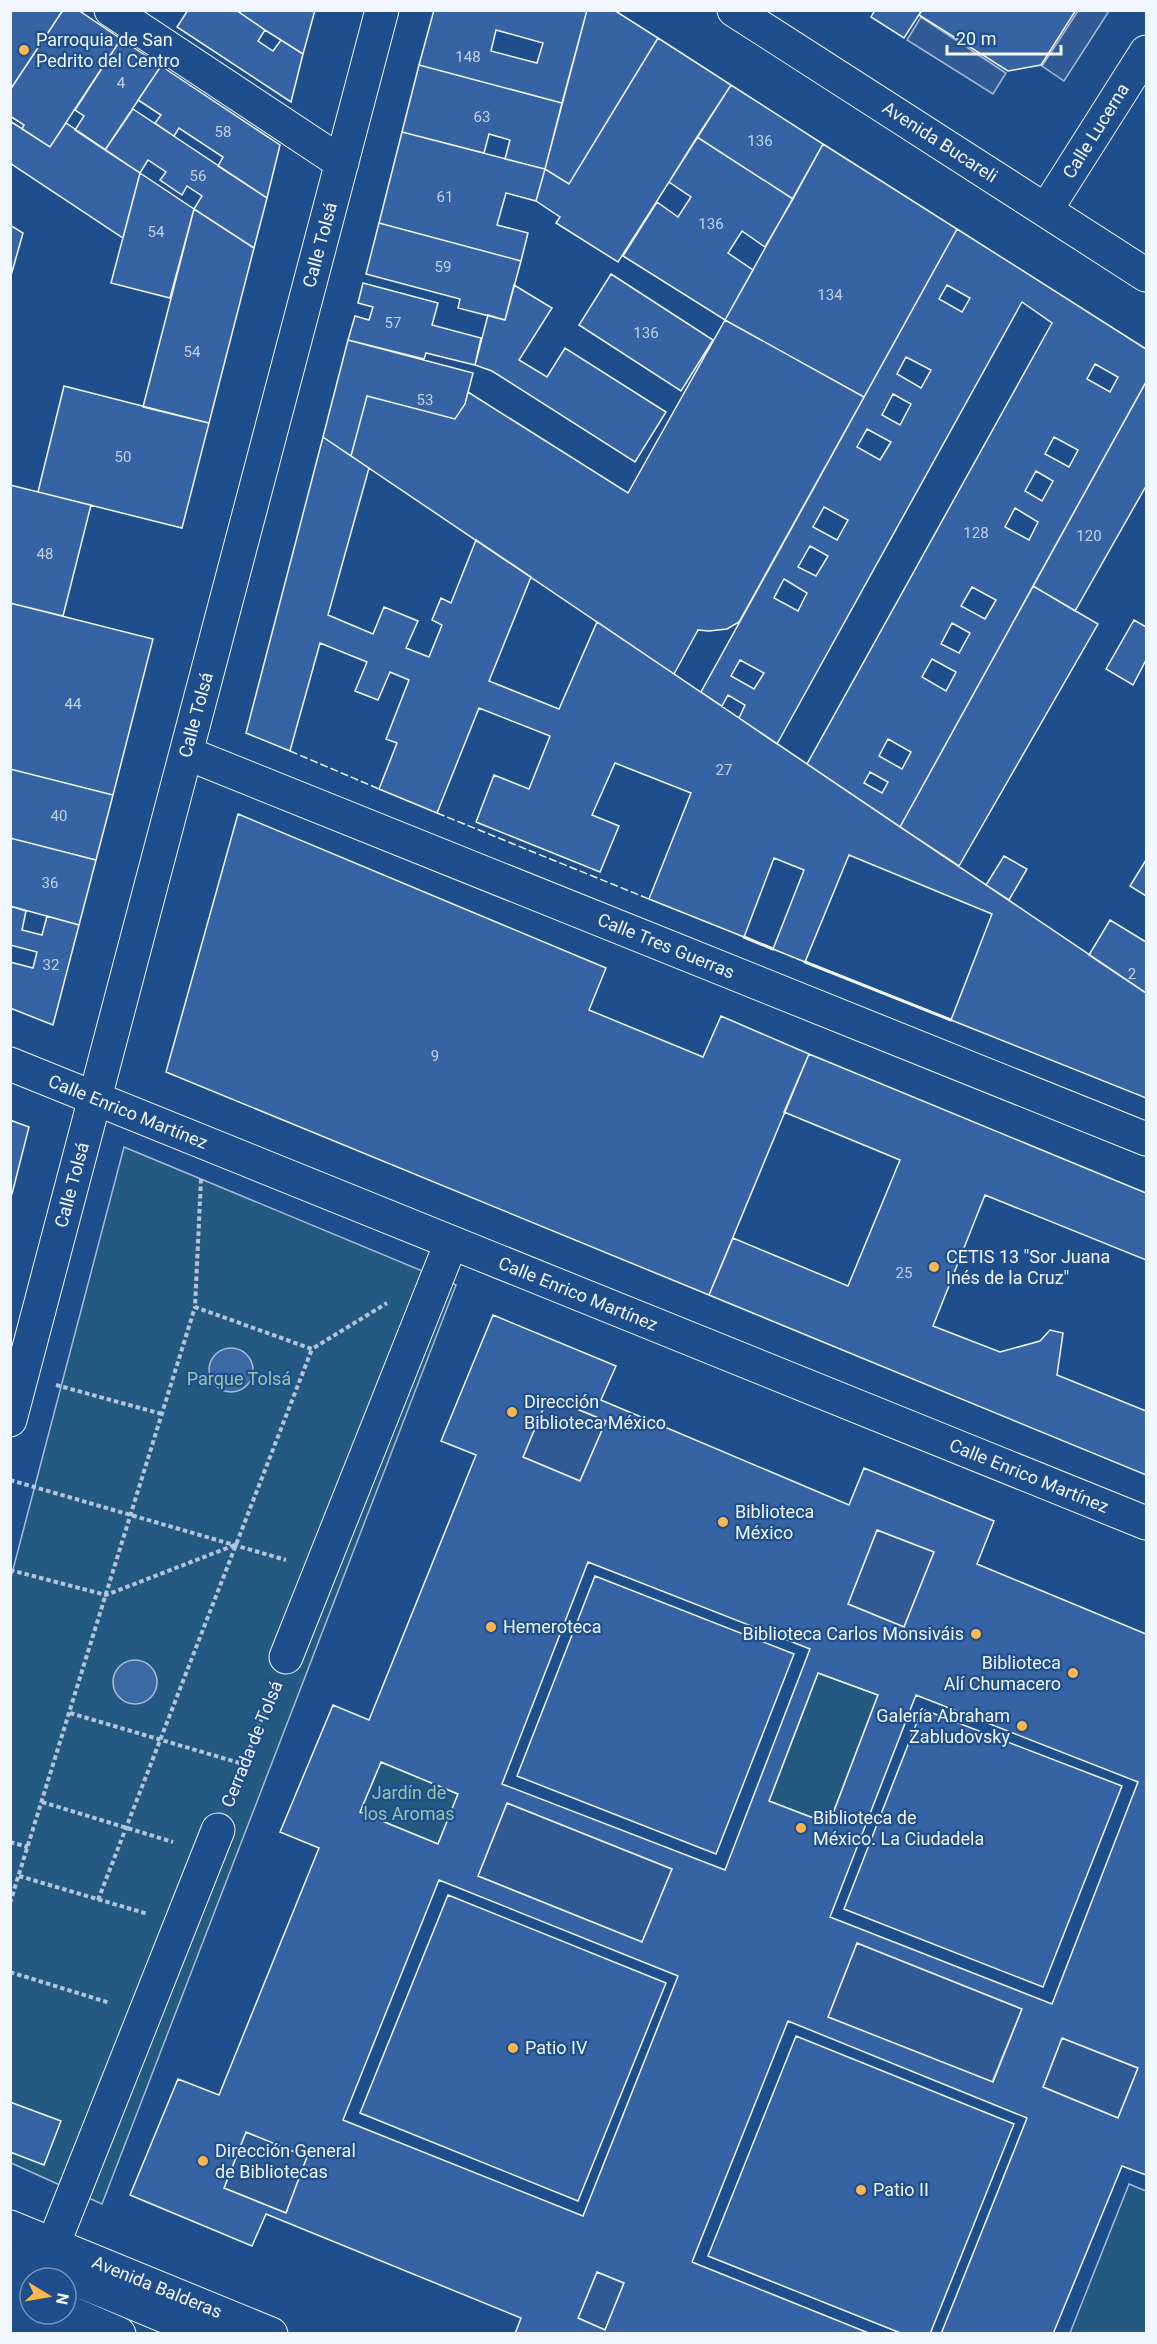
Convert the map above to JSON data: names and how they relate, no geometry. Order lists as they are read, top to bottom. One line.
{"streets":{"street":["Calle Lucerna","Avenida Bucareli","Calle Tolsá","Calle Tres Guerras","Calle Enrico Martínez","Cerrada de Tolsá","Avenida Balderas"]},"crossings":[["Calle Lucerna","Avenida Bucareli"],["Calle Tolsá","Calle Tres Guerras"],["Calle Tolsá","Calle Enrico Martínez"],["Calle Enrico Martínez","Cerrada de Tolsá"]],"parks":["Parque Tolsá","Jardín de los Aromas"],"places":["Parroquia de San Pedrito del Centro","CETIS 13 \"Sor Juana Inés de la Cruz\"","Dirección Biblioteca México","Biblioteca México","Hemeroteca","Biblioteca Carlos Monsiváis","Biblioteca Alí Chumacero","Galería Abraham Zabludovsky","Biblioteca de México. La Ciudadela","Patio IV","Dirección General de Bibliotecas","Patio II"],"house_numbers":["148","4","63","58","136","56","61","136","54","59","134","57","136","54","53","50","128","120","48","44","27","40","36","32","2","9","25"],"scale_bar":"20 m","north":"right"}
